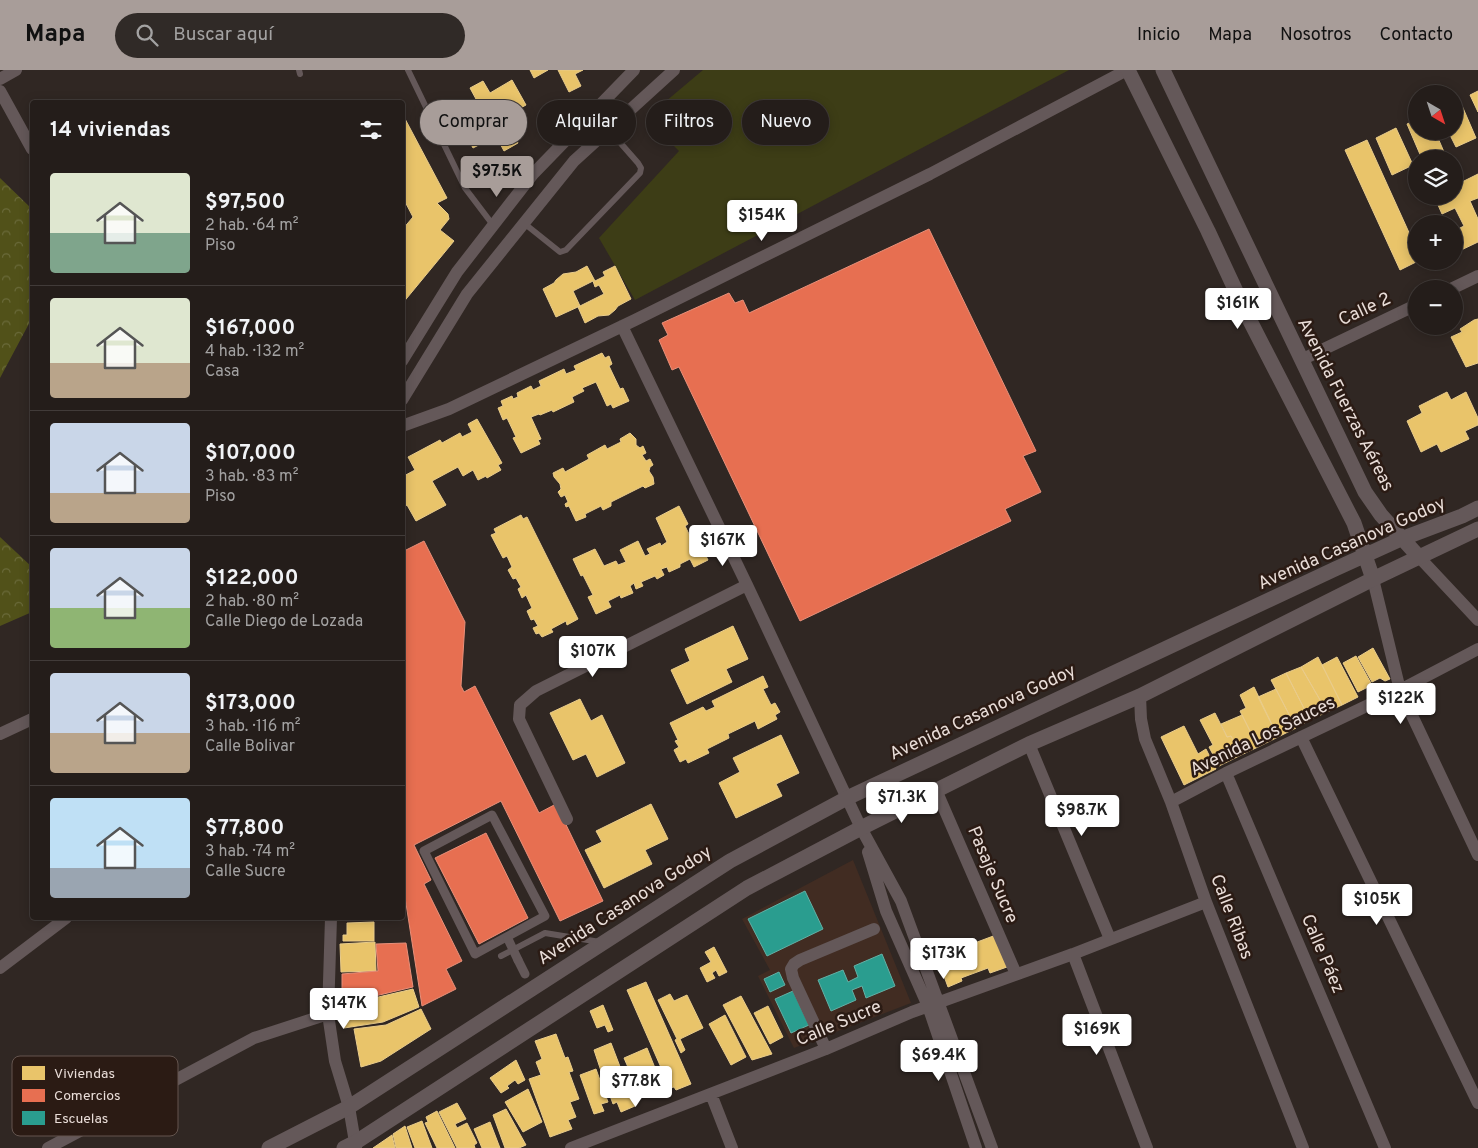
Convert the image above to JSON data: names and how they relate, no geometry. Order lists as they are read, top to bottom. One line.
{"streets":{"street":["Calle 2","Avenida Fuerzas Aéreas","Avenida Casanova Godoy","Avenida Los Sauces","Pasaje Sucre","Calle Ribas","Calle Páez","Calle Sucre"]},"crossings":[["Calle 2","Avenida Fuerzas Aéreas"],["Avenida Fuerzas Aéreas","Avenida Casanova Godoy"],["Avenida Los Sauces","Calle Ribas"],["Avenida Los Sauces","Calle Páez"],["Pasaje Sucre","Calle Sucre"],["Calle Ribas","Calle Sucre"]],"legend":["Viviendas","Comercios","Escuelas"],"north":"bottom right","page":{"header":"Mapa","search":"Buscar aquí","nav":["Inicio","Mapa","Nosotros","Contacto"],"map_buttons":["+","−"],"chip":["Comprar","Alquilar","Filtros","Nuevo"],"heading":"14 viviendas","price":["$97.5K","$154K","$161K","$167K","$107K","$122K","$71.3K","$98.7K","$105K","$173K","$147K","$169K","$69.4K","$77.8K"],"list":[{"name":"$97,500","note":"2 hab. · 64 m² · Piso"},{"name":"$167,000","note":"4 hab. · 132 m² · Casa"},{"name":"$107,000","note":"3 hab. · 83 m² · Piso"},{"name":"$122,000","note":"2 hab. · 80 m² · Calle Diego de Lozada"},{"name":"$173,000","note":"3 hab. · 116 m² · Calle Bolivar"},{"name":"$77,800","note":"3 hab. · 74 m² · Calle Sucre"}]}}
